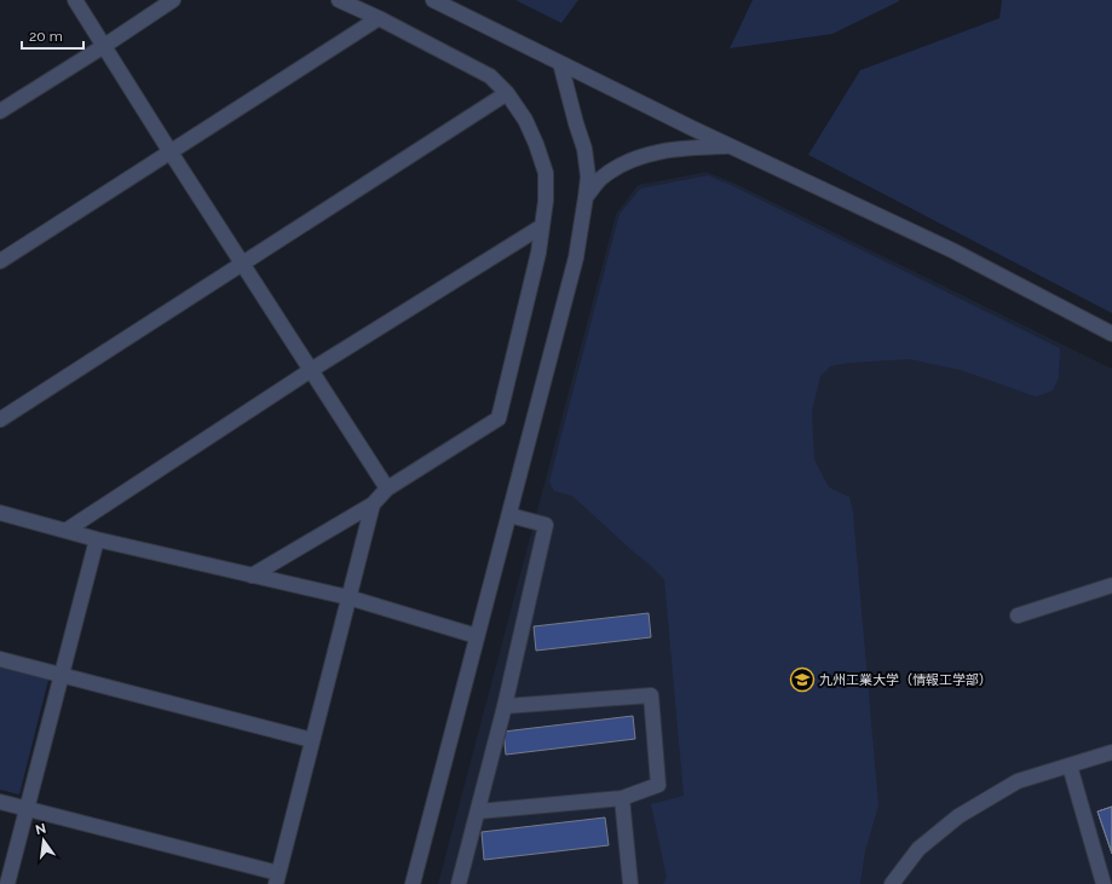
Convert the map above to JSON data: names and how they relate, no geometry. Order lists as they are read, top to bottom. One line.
{"places":{"school or university":["九州工業大学（情報工学部）"]},"scale_bar":"20 m","north":"top"}
